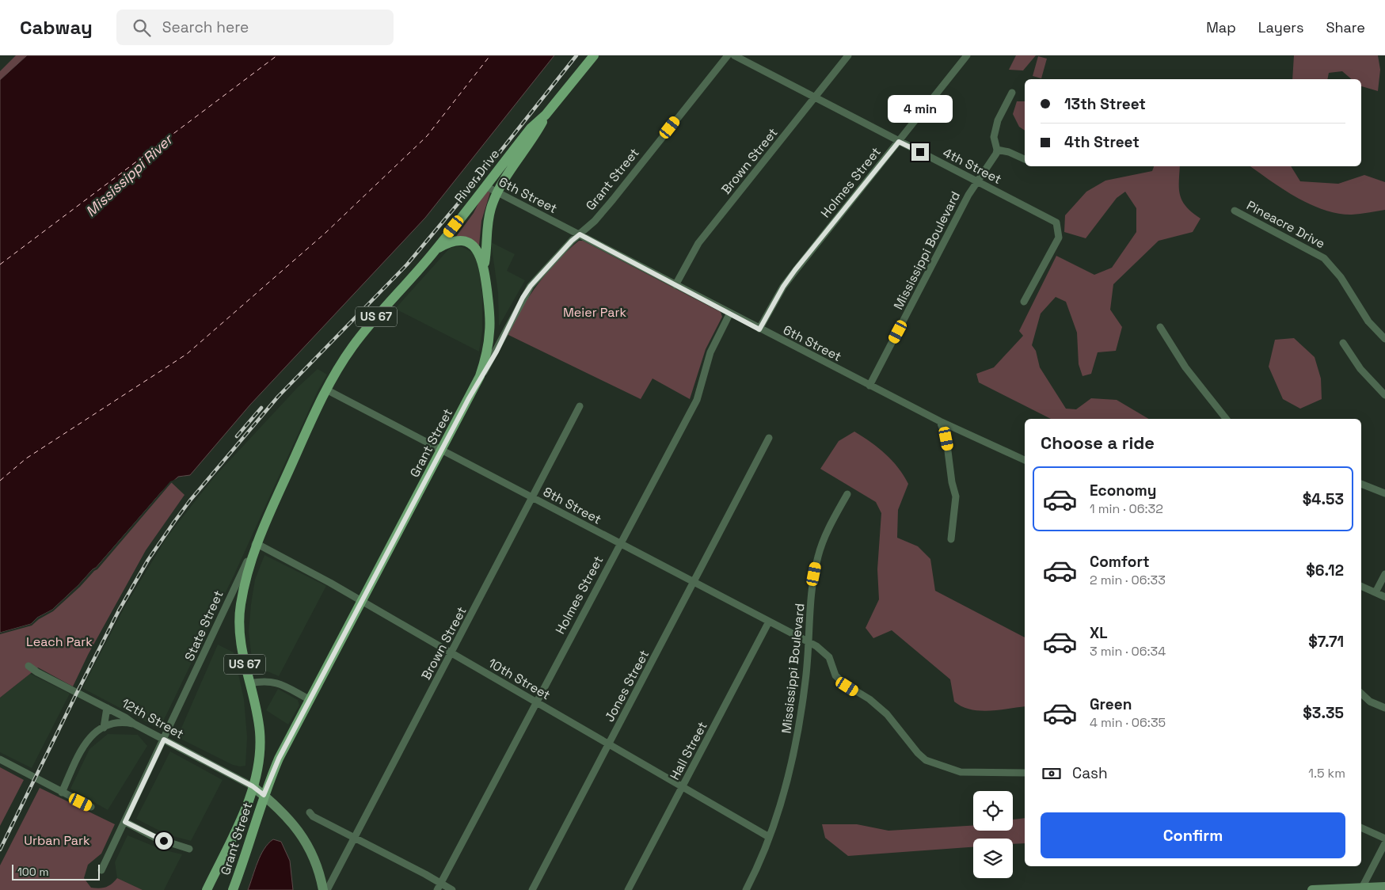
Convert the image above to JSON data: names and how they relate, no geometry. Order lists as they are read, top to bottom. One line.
{"streets":{"main road":["River Drive","Grant Street","US 67","State Street","12th Street"],"street":["Brown Street","4th Street","Holmes Street","6th Street","Pineacre Drive","Mississippi Boulevard","8th Street","10th Street","Jones Street","Hall Street"]},"crossings":[["Brown Street","4th Street"],["Brown Street","6th Street"],["Brown Street","8th Street"],["Brown Street","10th Street"],["4th Street","Holmes Street"],["4th Street","Mississippi Boulevard"],["River Drive","6th Street"],["River Drive","US 67"],["River Drive","8th Street"],["River Drive","State Street"],["Grant Street","6th Street"],["Grant Street","US 67"],["Grant Street","8th Street"],["Grant Street","10th Street"],["Grant Street","12th Street"],["Holmes Street","6th Street"],["Holmes Street","8th Street"],["Holmes Street","10th Street"],["6th Street","Mississippi Boulevard"],["6th Street","US 67"],["Mississippi Boulevard","8th Street"],["Mississippi Boulevard","10th Street"],["US 67","State Street"],["US 67","10th Street"],["US 67","12th Street"],["8th Street","State Street"],["8th Street","Jones Street"],["8th Street","Hall Street"],["State Street","10th Street"],["State Street","12th Street"],["10th Street","Jones Street"],["10th Street","Hall Street"]],"water":["Mississippi River"],"parks":["Meier Park","Leach Park","Urban Park"],"scale_bar":"100 m","page":{"header":"Cabway","search":"Search here","nav":["Map","Layers","Share"],"banner":["13th Street","4th Street"],"bubble":"4 min","heading":"Choose a ride","list":[{"name":"Economy","note":"1 min · 06:32","value":"$4.53"},{"name":"Comfort","note":"2 min · 06:33","value":"$6.12"},{"name":"XL","note":"3 min · 06:34","value":"$7.71"},{"name":"Green","note":"4 min · 06:35","value":"$3.35"}],"pay":["Cash","1.5 km"],"buttons":"Confirm","scale":"100 m"}}
